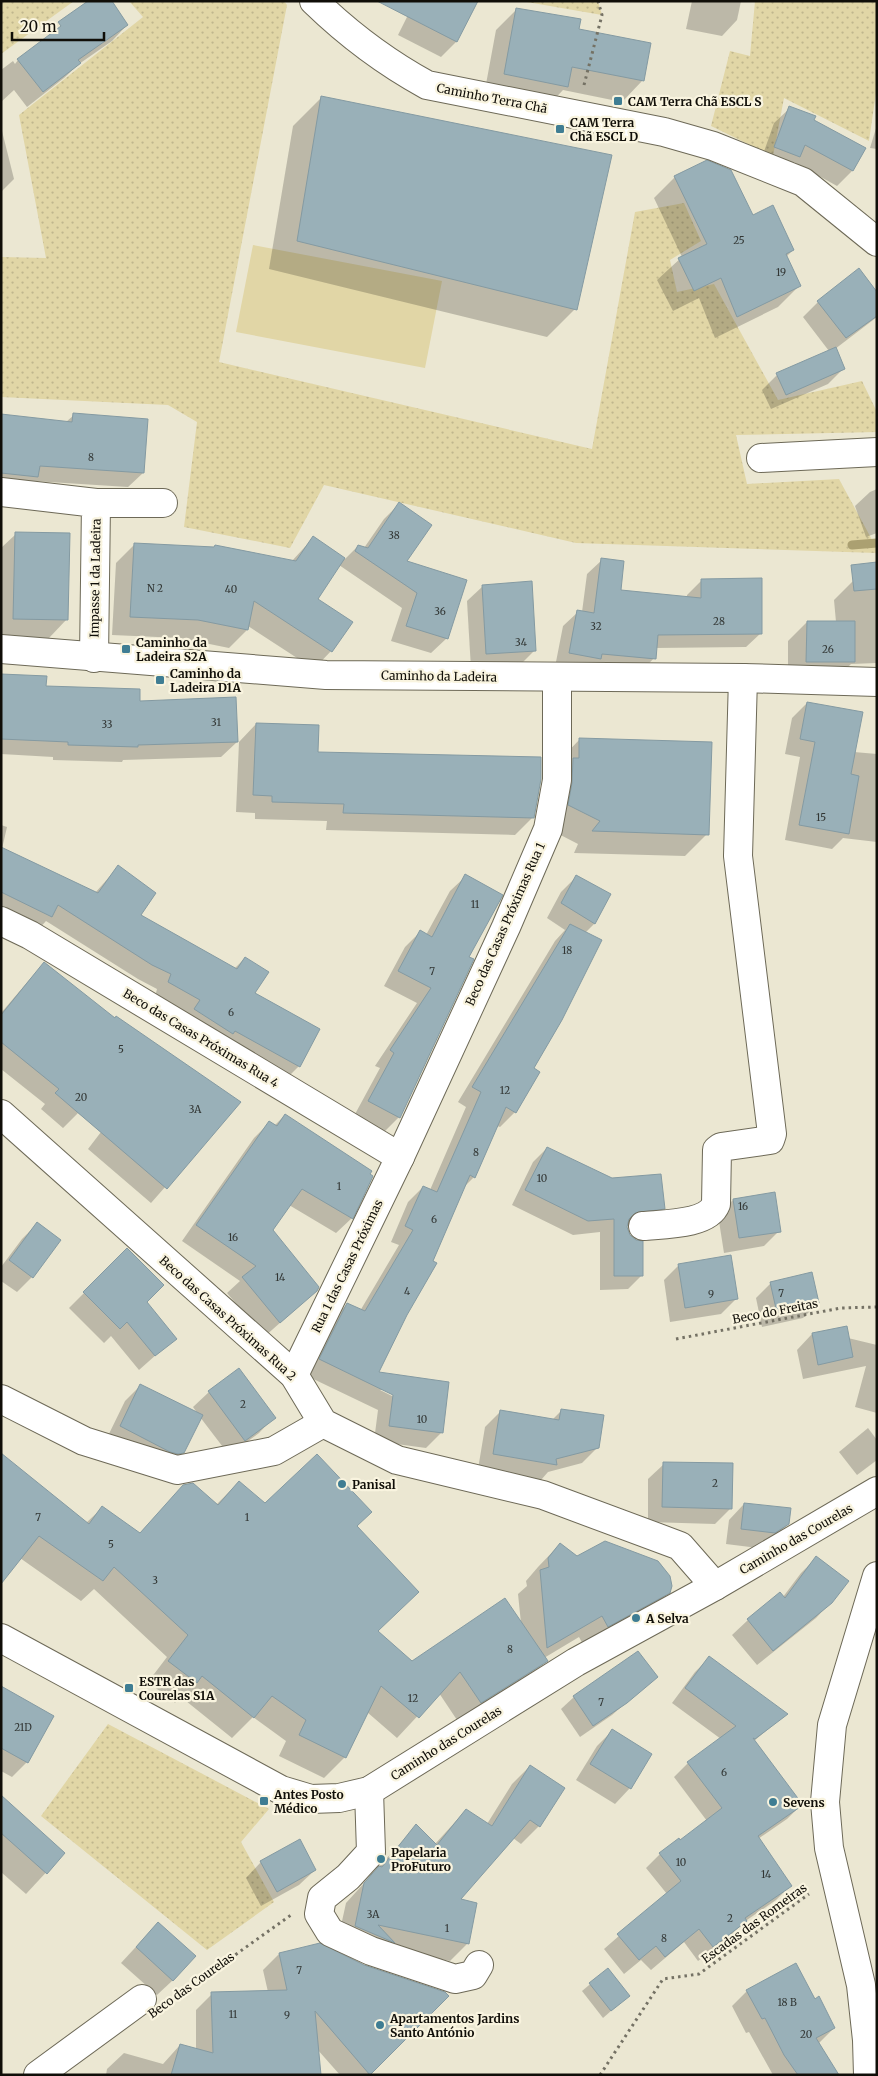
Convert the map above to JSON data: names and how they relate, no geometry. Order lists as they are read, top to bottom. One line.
{"streets":{"street":["Caminho Terra Chã","Impasse 1 da Ladeira","Caminho da Ladeira","Beco das Casas Próximas Rua 1","Beco das Casas Próximas Rua 4","Rua 1 das Casas Próximas","Beco das Casas Próximas Rua 2","Caminho das Courelas","Beco das Courelas"],"path":["Beco do Freitas","Escadas das Romeiras"]},"crossings":[["Impasse 1 da Ladeira","Caminho da Ladeira"],["Caminho da Ladeira","Beco das Casas Próximas Rua 1"],["Beco das Casas Próximas Rua 1","Beco das Casas Próximas Rua 4"],["Beco das Casas Próximas Rua 1","Rua 1 das Casas Próximas"],["Beco das Casas Próximas Rua 4","Rua 1 das Casas Próximas"],["Rua 1 das Casas Próximas","Beco das Casas Próximas Rua 2"]],"places":{"transit":["CAM Terra Chã ESCL S","CAM Terra Chã ESCL D","Caminho da Ladeira S2A","Caminho da Ladeira D1A","ESTR das Courelas S1A","Antes Posto Médico"],"other":["Panisal","A Selva","Sevens","Papelaria ProFuturo","Apartamentos Jardins Santo António"]},"house_numbers":["25","19","8","38","N 2","40","36","28","32","34","26","31","33","15","11","18","7","6","5","12","20","3A","8","10","1","16","6","16","14","4","7","9","2","10","2","7","1","5","3","8","12","7","21D","6","10","14","3A","2","1","8","7","18 B","11","9","20"],"scale_bar":"20 m"}
